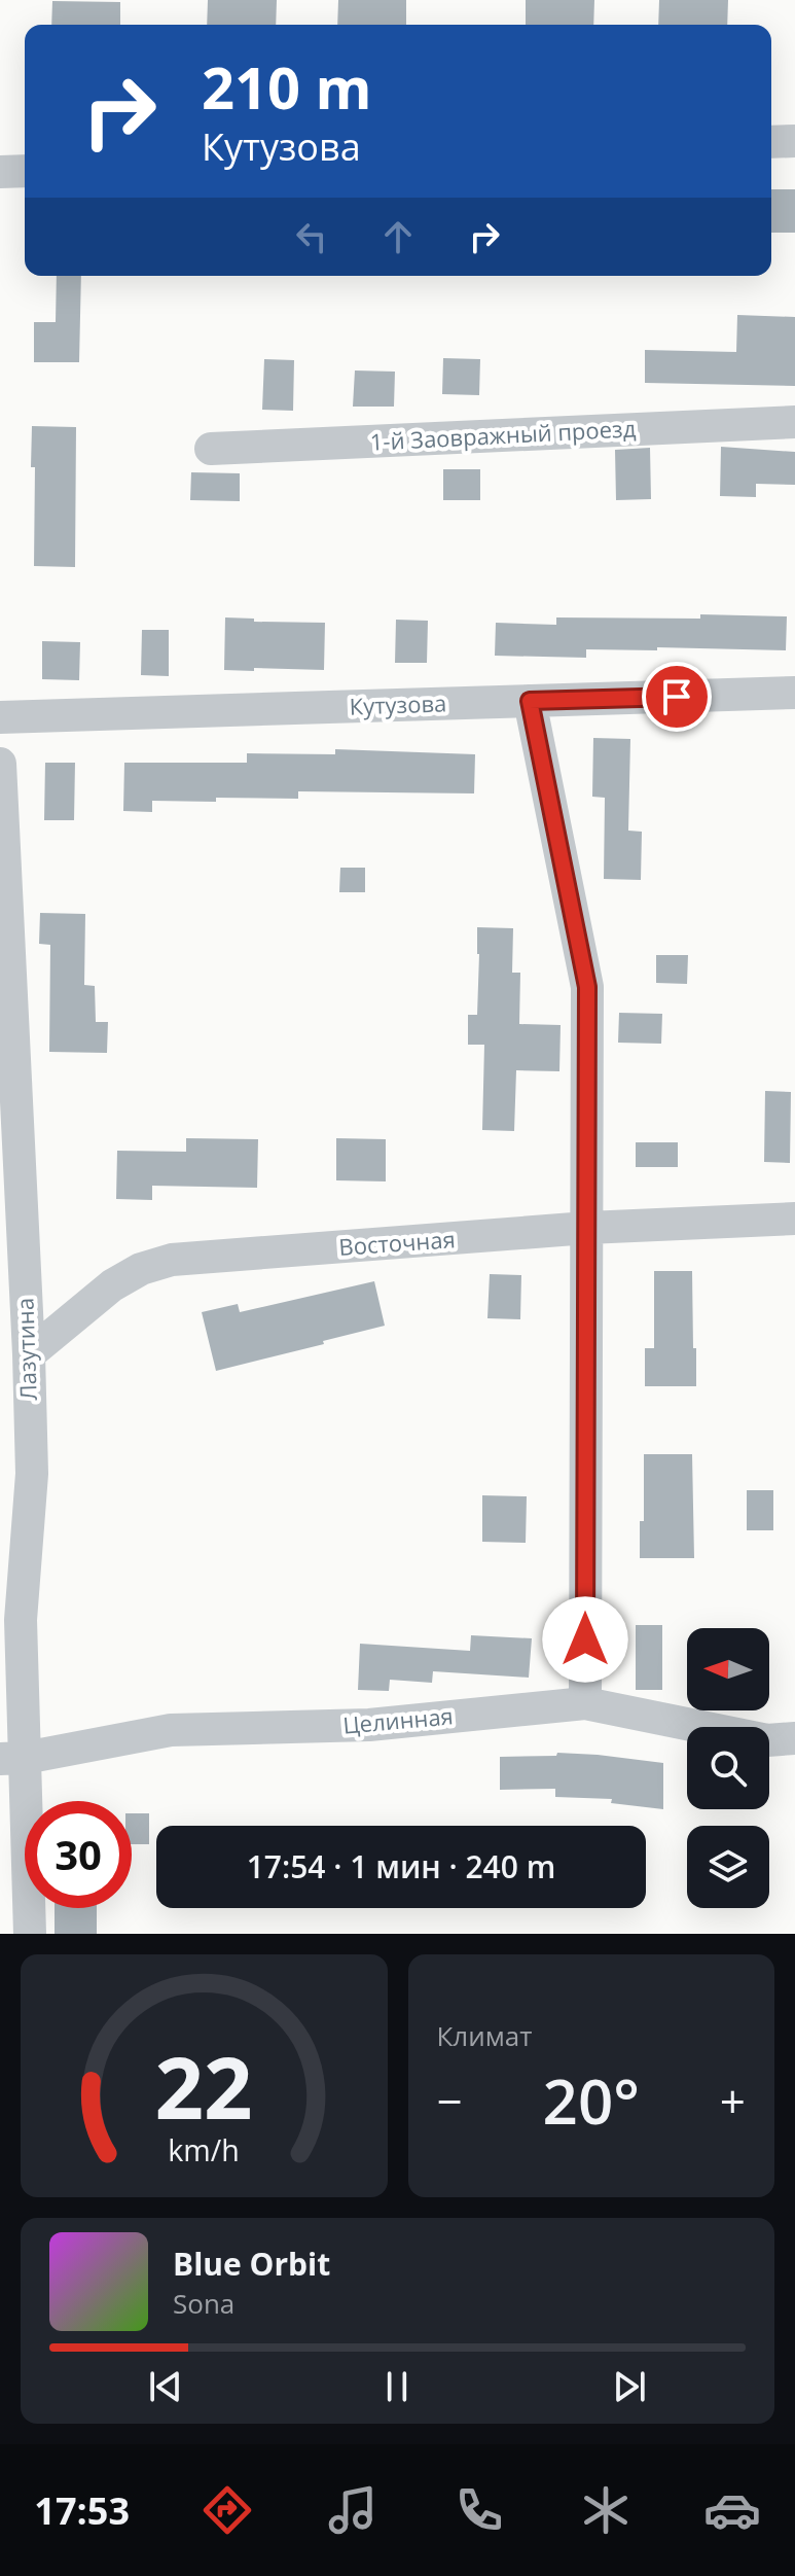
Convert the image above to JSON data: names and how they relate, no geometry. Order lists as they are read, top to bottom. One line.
{"streets":{"street":["1-й Заовражный проезд","Кутузова","Восточная","Лазутина","Целинная"]},"crossings":[["Восточная","Лазутина"],["Лазутина","Целинная"]],"north":"left","page":{"turn":["210 m","Кутузова"],"limit":"30","trip":"17:54 · 1 мин · 240 m","tile":"Климат","heat":["−","20°","+"],"song":["Blue Orbit","Sona"],"tabs":"17:53","gauge":["22","km/h"]}}
